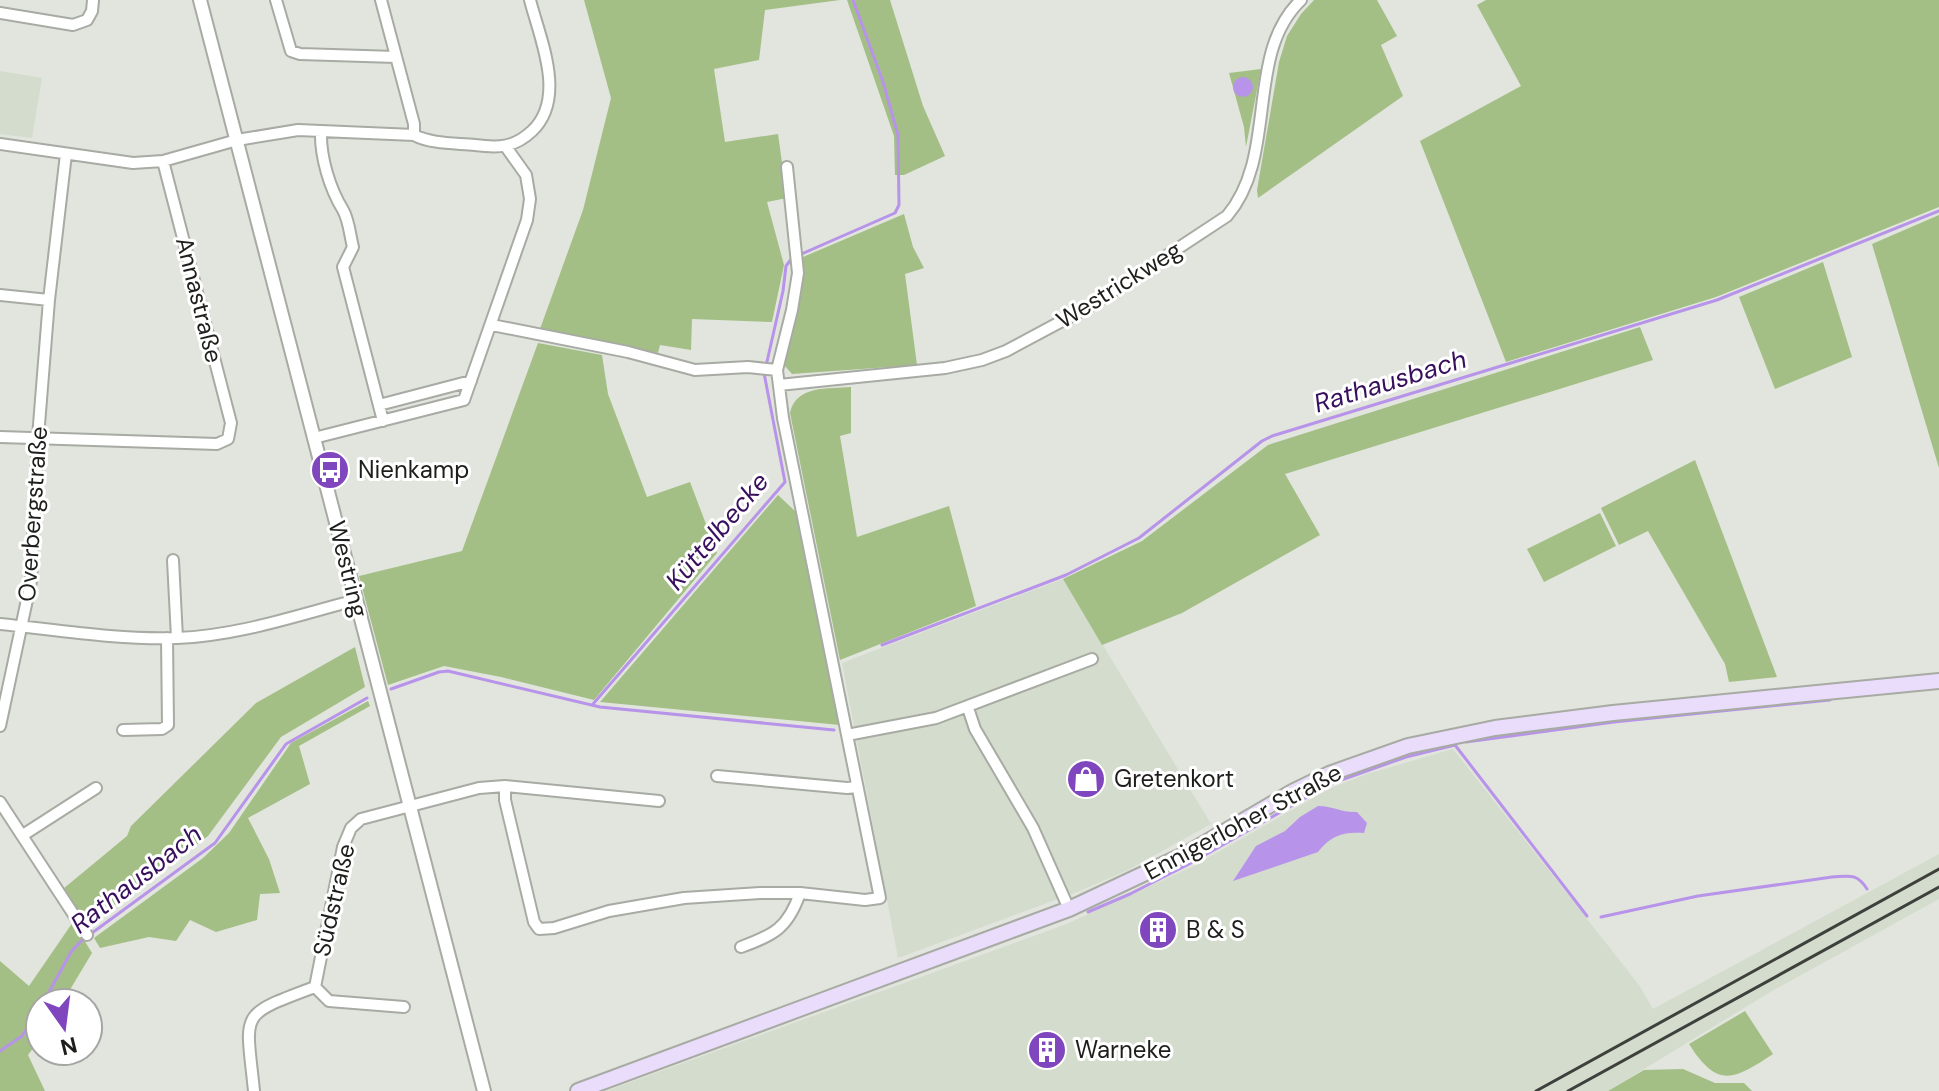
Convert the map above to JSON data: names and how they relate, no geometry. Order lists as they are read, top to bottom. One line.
{"streets":{"main road":["Ennigerloher Straße"],"street":["Westrickweg","Annastraße","Overbergstraße","Westring","Südstraße"]},"crossings":[["Annastraße","Overbergstraße"],["Westring","Südstraße"]],"water":["Rathausbach","Küttelbecke"],"places":{"bus stop":["Nienkamp"],"shop":["Gretenkort"],"building":["B & S","Warneke"]},"north":"bottom"}
